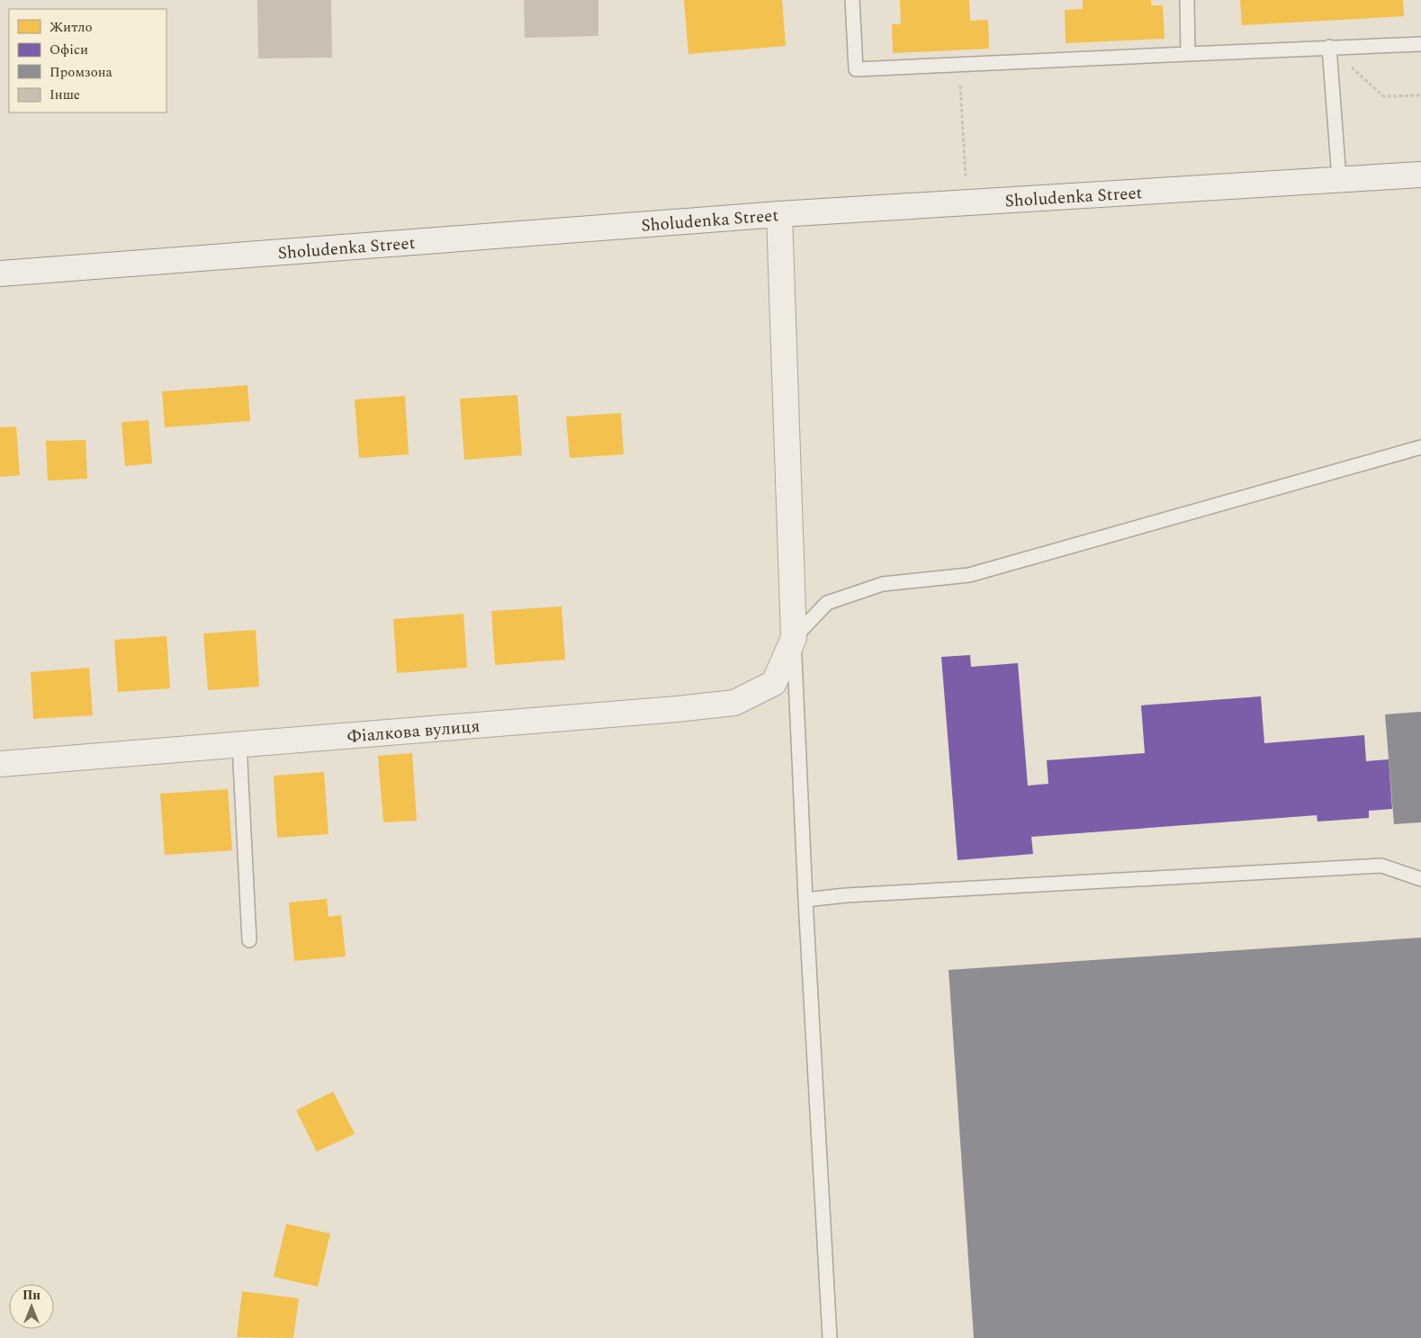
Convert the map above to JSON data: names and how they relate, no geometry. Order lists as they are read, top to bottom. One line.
{"streets":{"main road":["Sholudenka Street","Фіалкова вулиця"]},"legend":["Житло","Офіси","Промзона","Інше"],"north":"top"}
